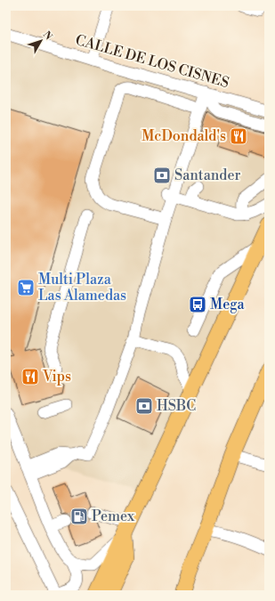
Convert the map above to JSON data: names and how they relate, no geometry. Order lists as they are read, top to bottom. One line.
{"streets":{"street":["CALLE DE LOS CISNES"]},"places":{"restaurant":["McDondald's","Vips"],"bank":["Santander","HSBC"],"supermarket":["Multi Plaza Las Alamedas"],"bus stop":["Mega"],"fuel station":["Pemex"]},"north":"top right"}
